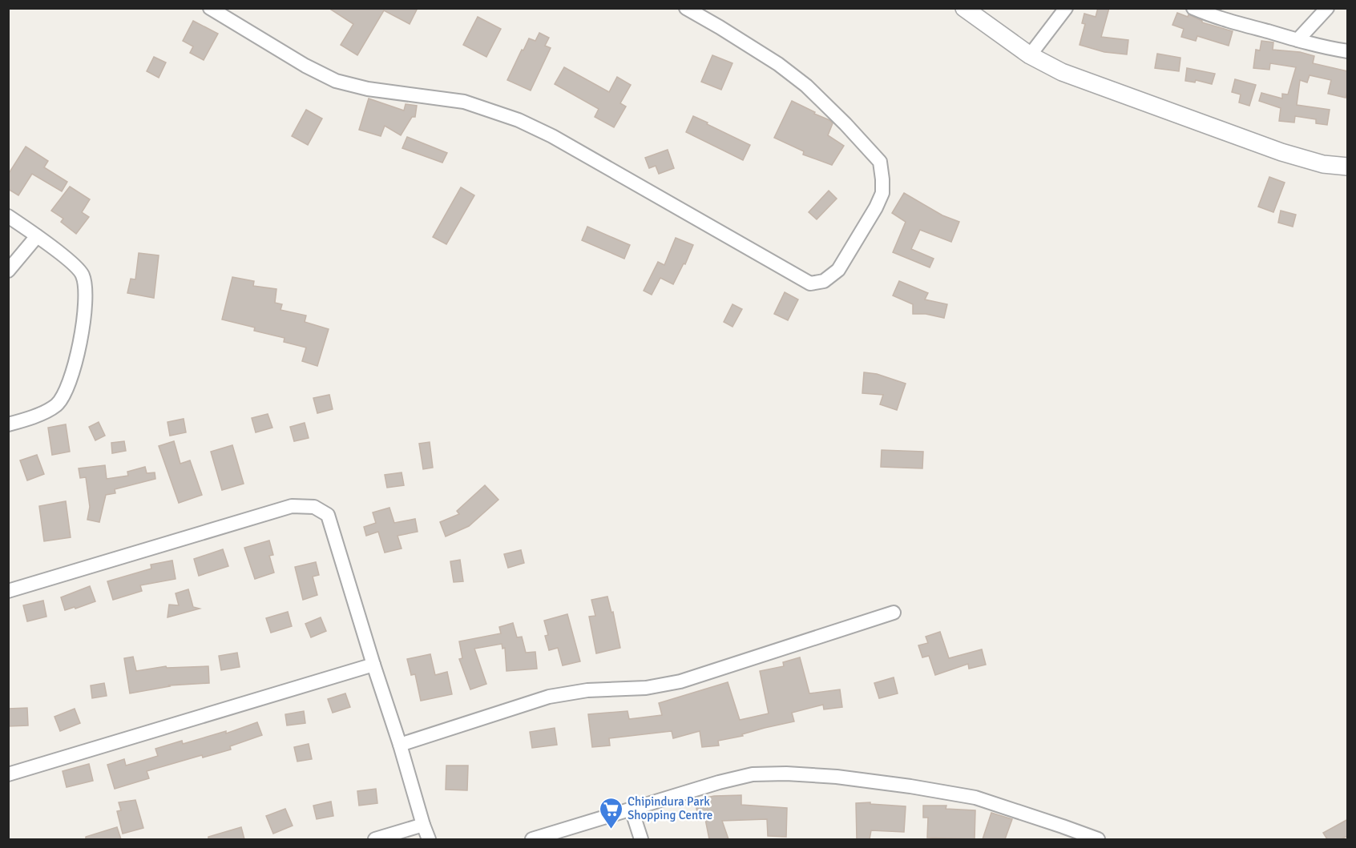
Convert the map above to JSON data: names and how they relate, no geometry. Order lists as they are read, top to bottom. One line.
{"places":{"supermarket":["Chipindura Park Shopping Centre"]}}
